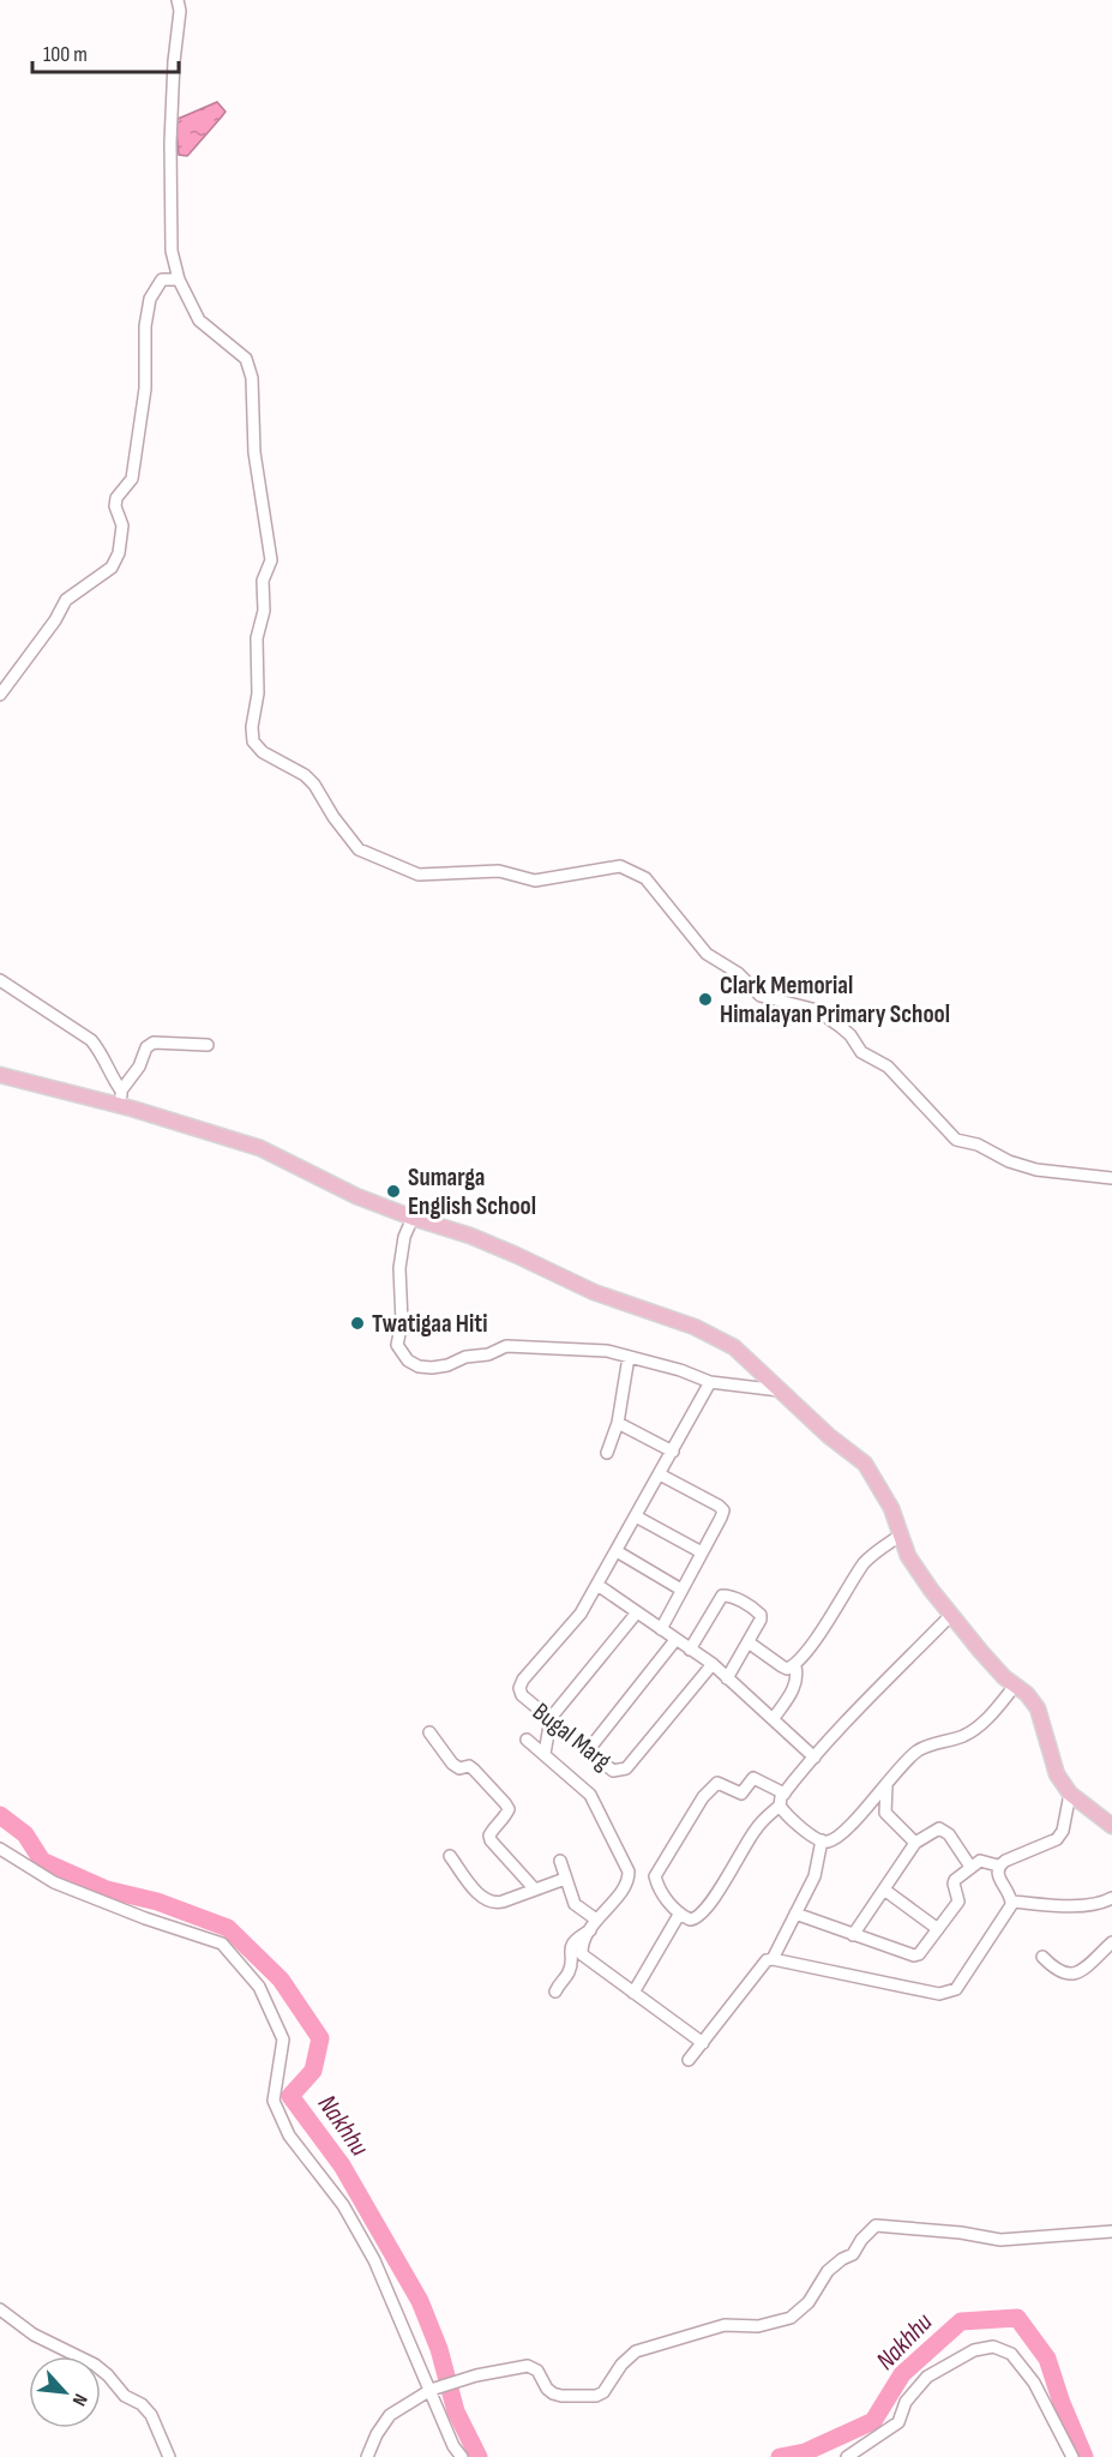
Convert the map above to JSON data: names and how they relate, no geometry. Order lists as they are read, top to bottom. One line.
{"streets":{"street":["Bugal Marg"]},"water":["Nakhhu"],"places":["Clark Memorial Himalayan Primary School","Sumarga English School","Twatigaa Hiti"],"scale_bar":"100 m","north":"bottom right"}
